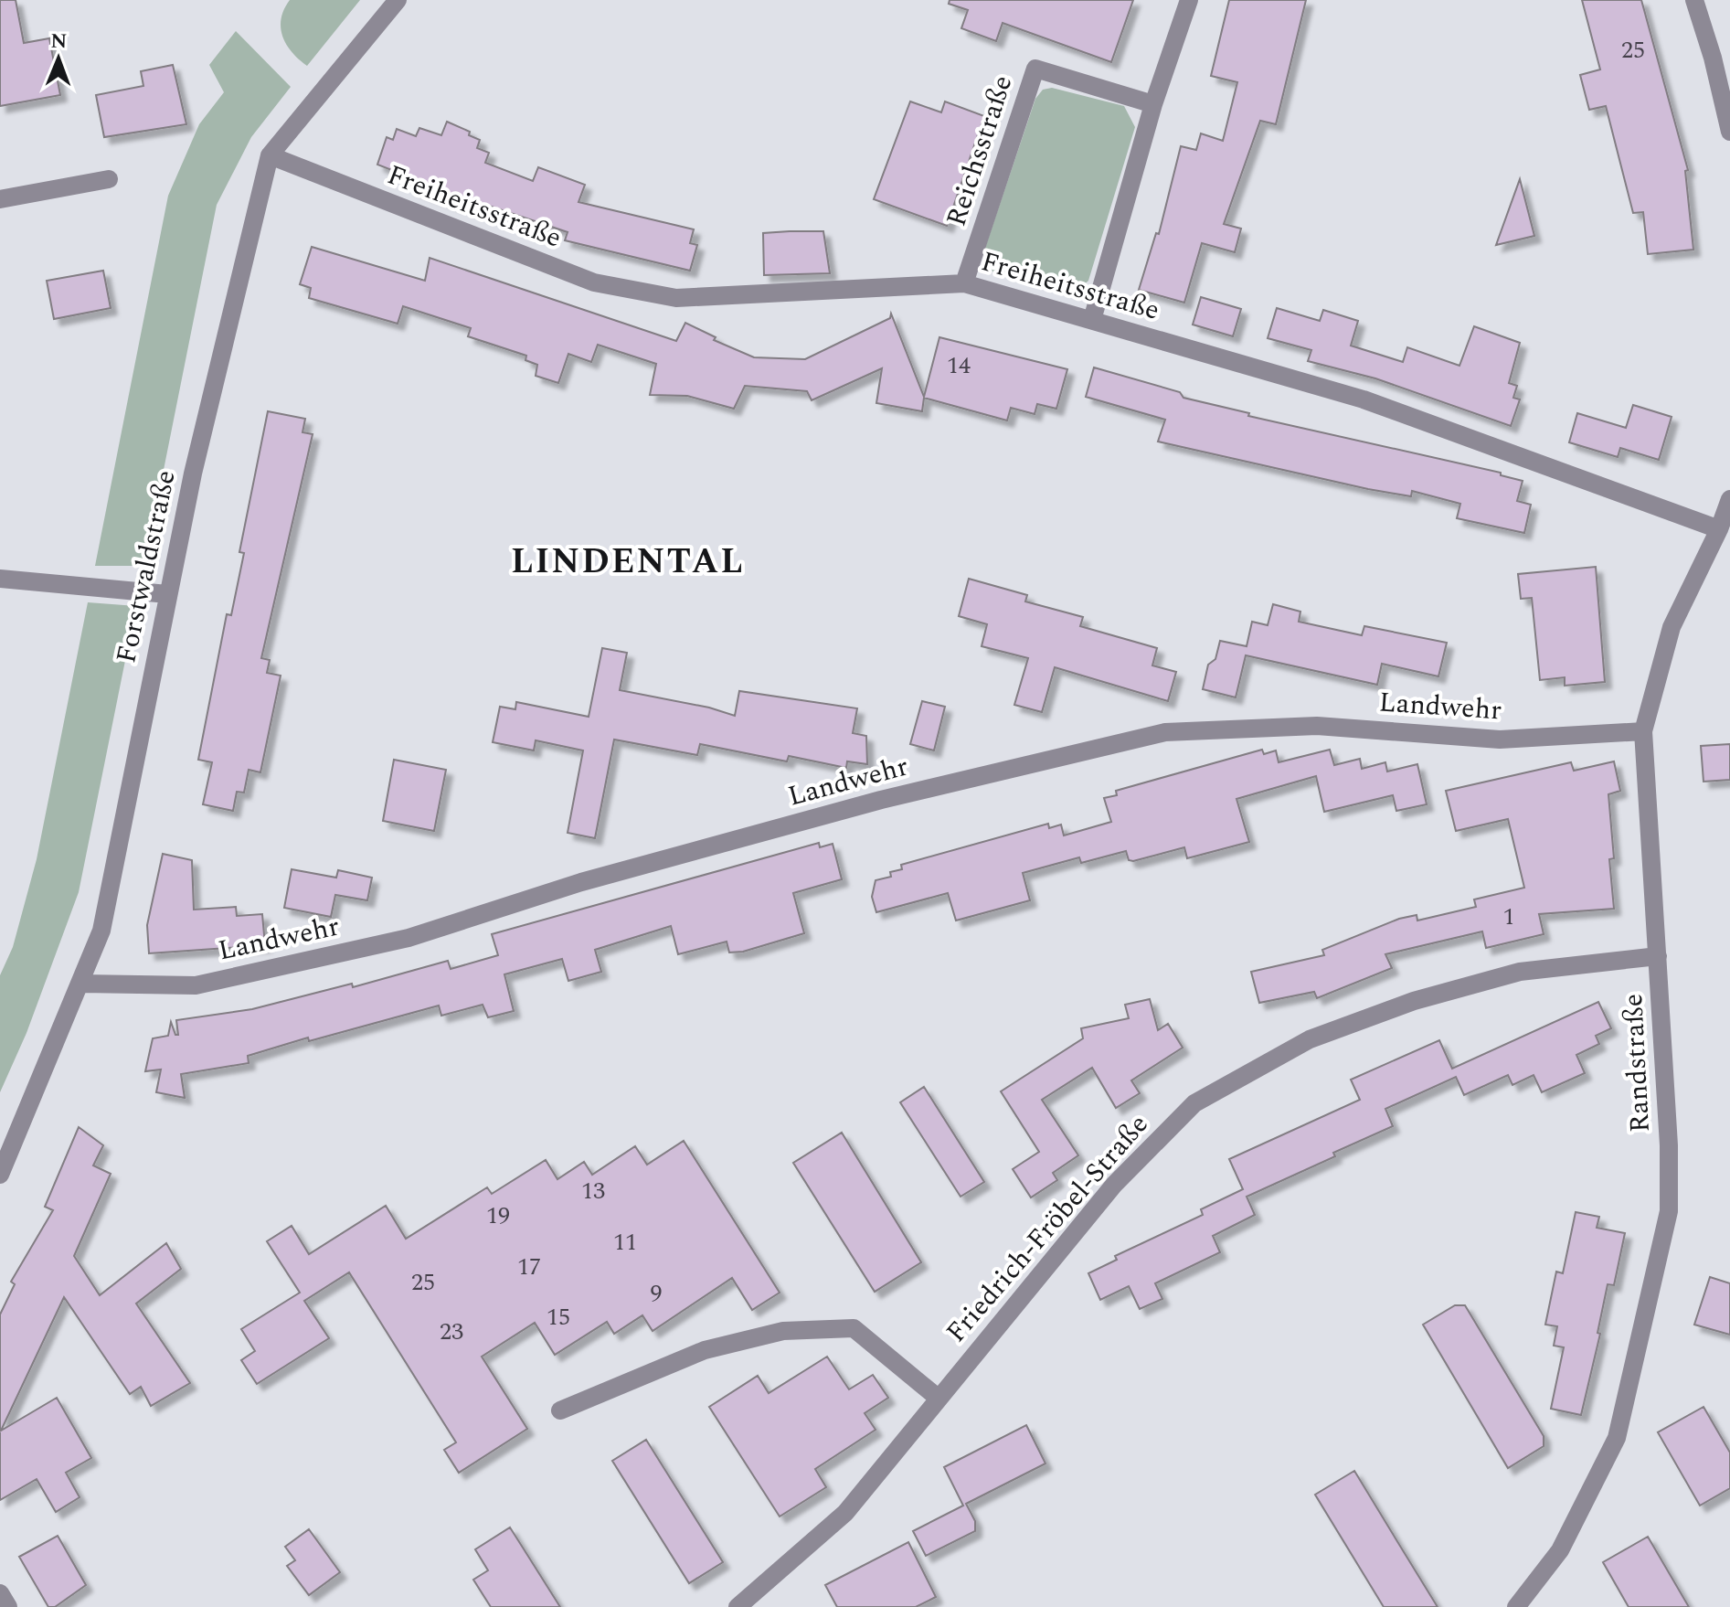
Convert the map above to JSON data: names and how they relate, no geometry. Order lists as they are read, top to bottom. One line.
{"streets":{"street":["Reichsstraße","Freiheitsstraße","Forstwaldstraße","Landwehr","Randstraße","Friedrich-Fröbel-Straße"]},"crossings":[["Reichsstraße","Freiheitsstraße"],["Freiheitsstraße","Forstwaldstraße"],["Freiheitsstraße","Randstraße"],["Forstwaldstraße","Landwehr"],["Landwehr","Randstraße"],["Randstraße","Friedrich-Fröbel-Straße"]],"districts":["LINDENTAL"],"house_numbers":["25","14","1","13","19","11","17","25","9","15","23"],"north":"top"}
